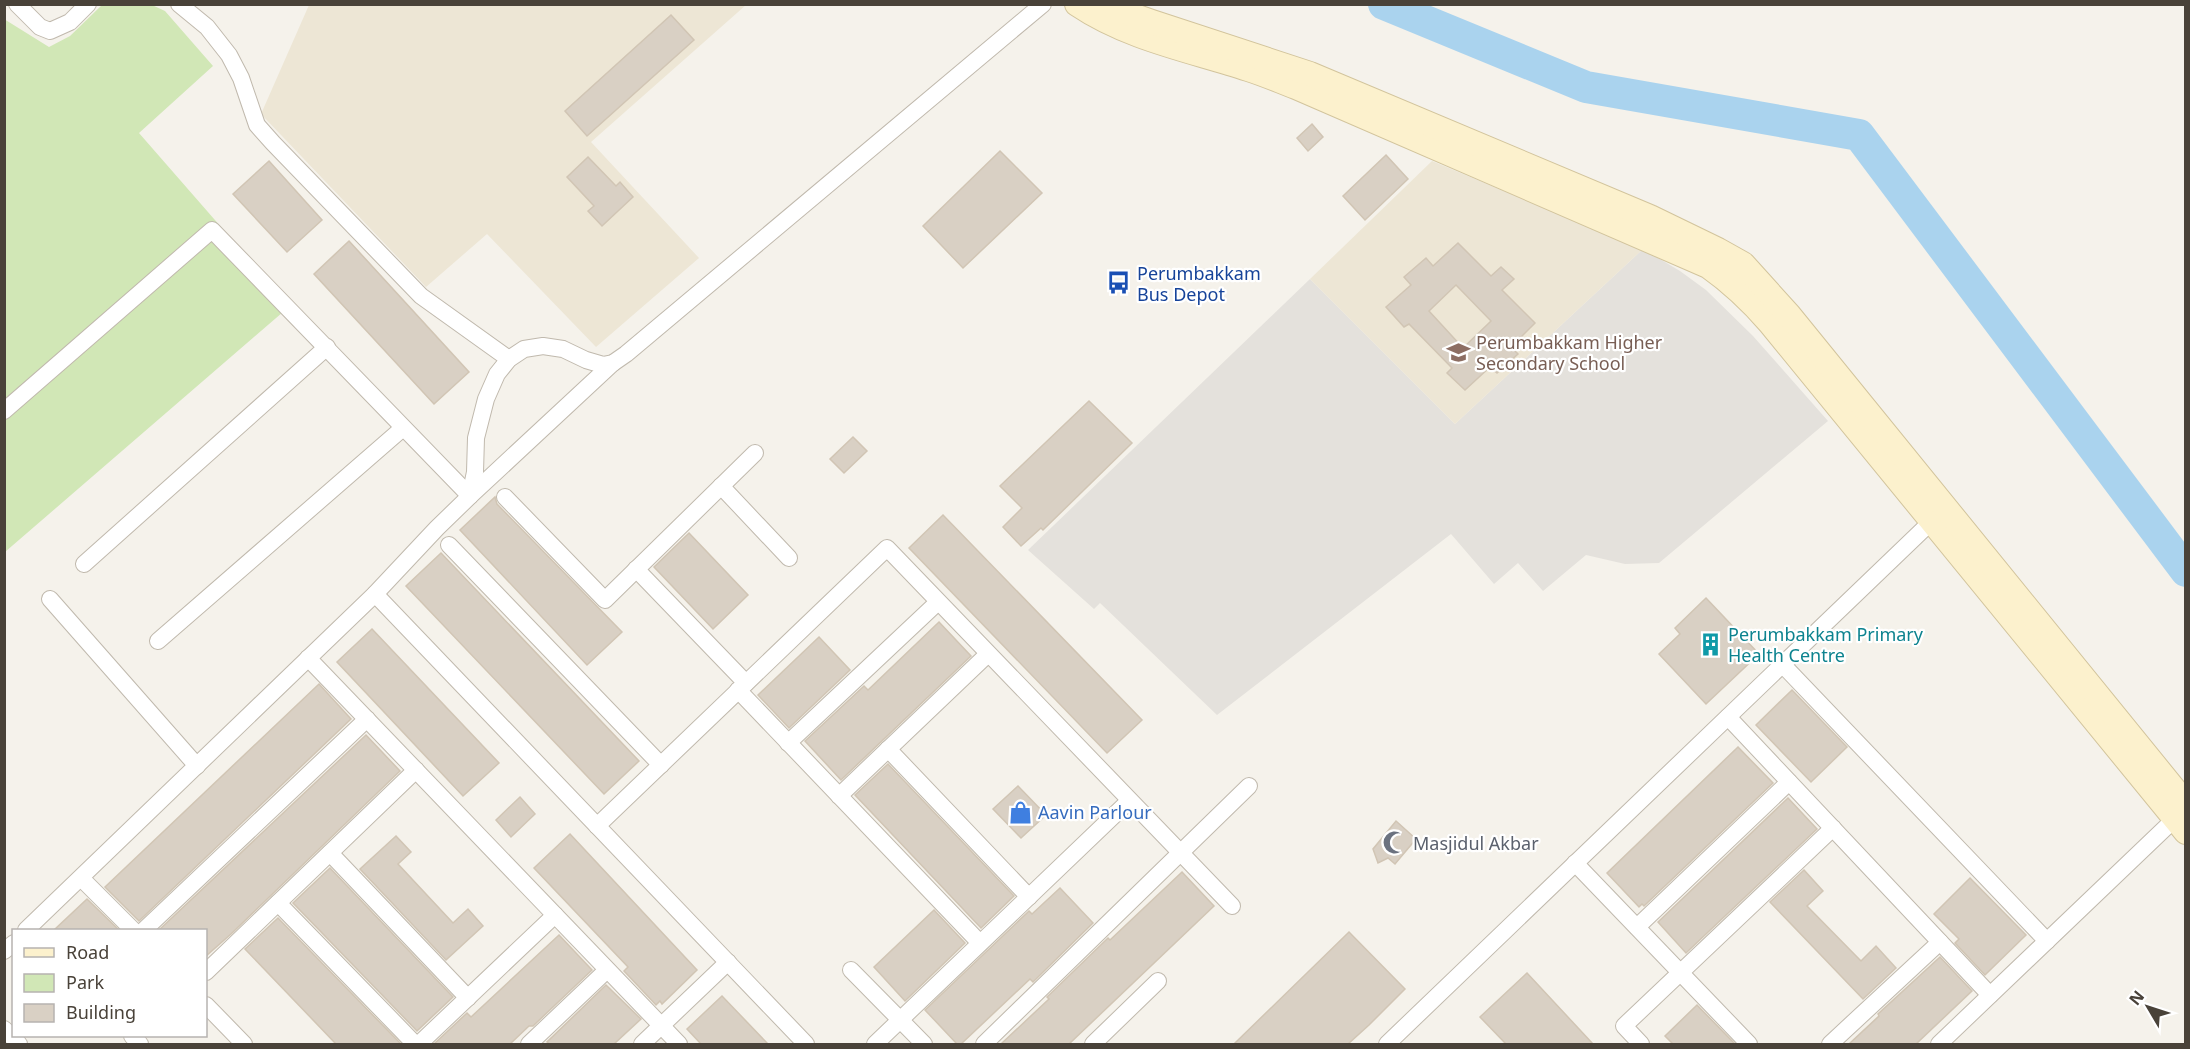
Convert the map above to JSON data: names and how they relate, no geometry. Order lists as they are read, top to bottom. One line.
{"places":{"bus stop":["Perumbakkam Bus Depot"],"school or university":["Perumbakkam Higher Secondary School"],"building":["Perumbakkam Primary Health Centre"],"shop":["Aavin Parlour"],"mosque":["Masjidul Akbar"]},"legend":["Road","Park","Building"],"north":"top left"}
